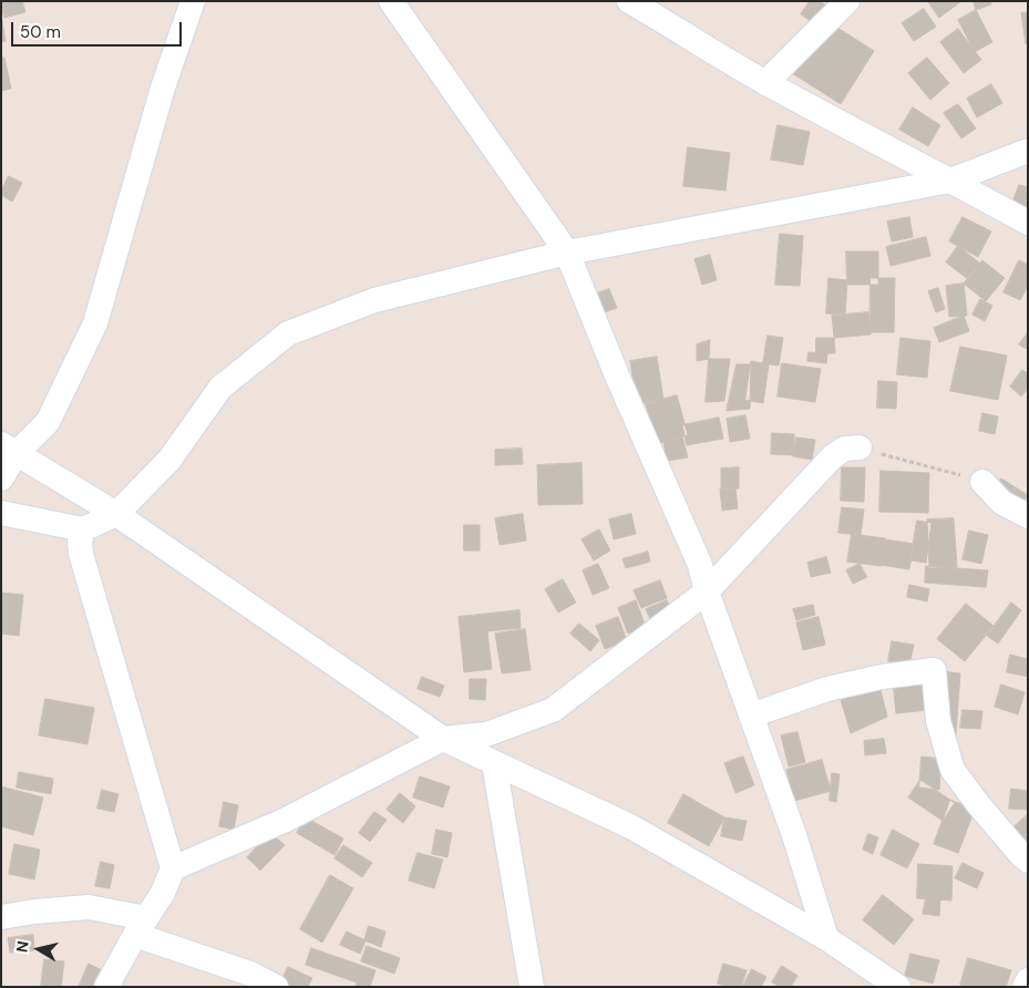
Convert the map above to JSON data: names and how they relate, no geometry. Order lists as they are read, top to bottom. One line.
{"scale_bar":"50 m","north":"left"}
